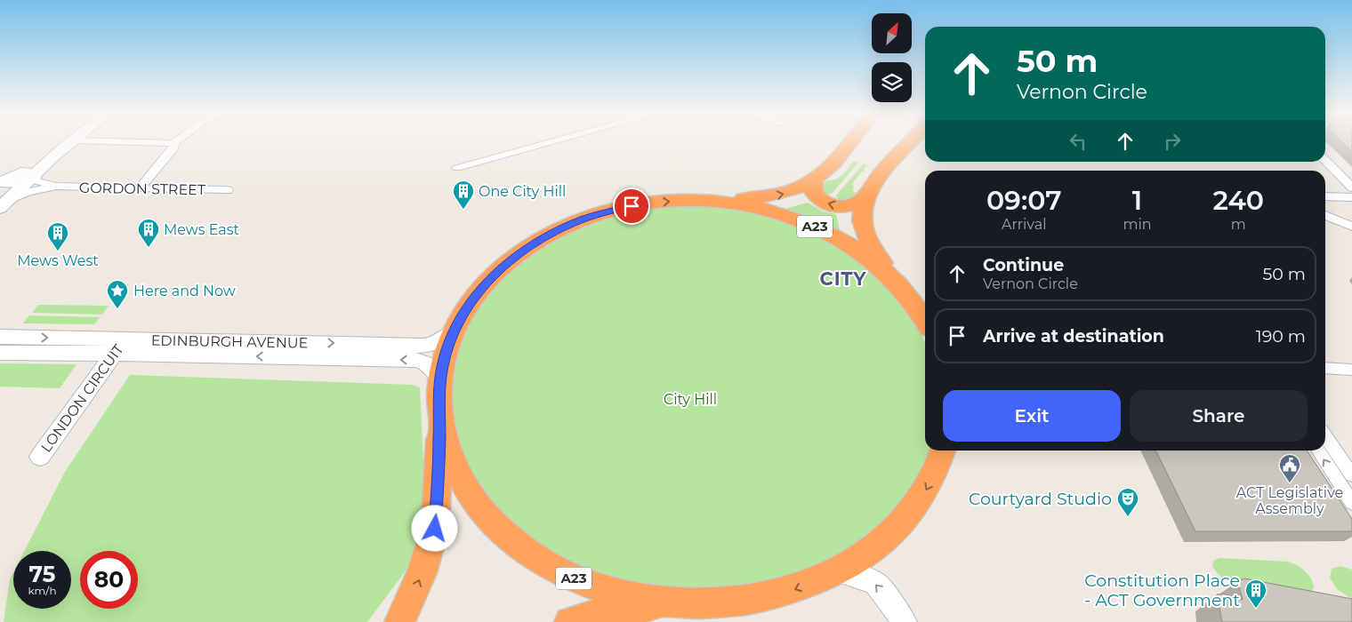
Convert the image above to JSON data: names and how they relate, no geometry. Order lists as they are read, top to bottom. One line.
{"streets":{"highway":["A23"],"main road":["EDINBURGH AVENUE","LONDON CIRCUIT"],"street":["GORDON STREET"]},"crossings":[["A23","EDINBURGH AVENUE"],["EDINBURGH AVENUE","LONDON CIRCUIT"]],"districts":["CITY"],"parks":["City Hill"],"places":{"building":["One City Hill","Mews East","Mews West","Constitution Place - ACT Government"],"place":["Here and Now"],"public building":["ACT Legislative Assembly"],"theatre":["Courtyard Studio"]},"north":"top right","page":{"turn":["50 m","Vernon Circle"],"eta":["09:07","Arrival","1","min","240","m"],"list":[{"name":"Continue","note":"Vernon Circle","value":"50 m"},{"name":"Arrive at destination","value":"190 m"}],"buttons":["Exit","Share"],"speed":"75 km/h","limit":"80"}}
